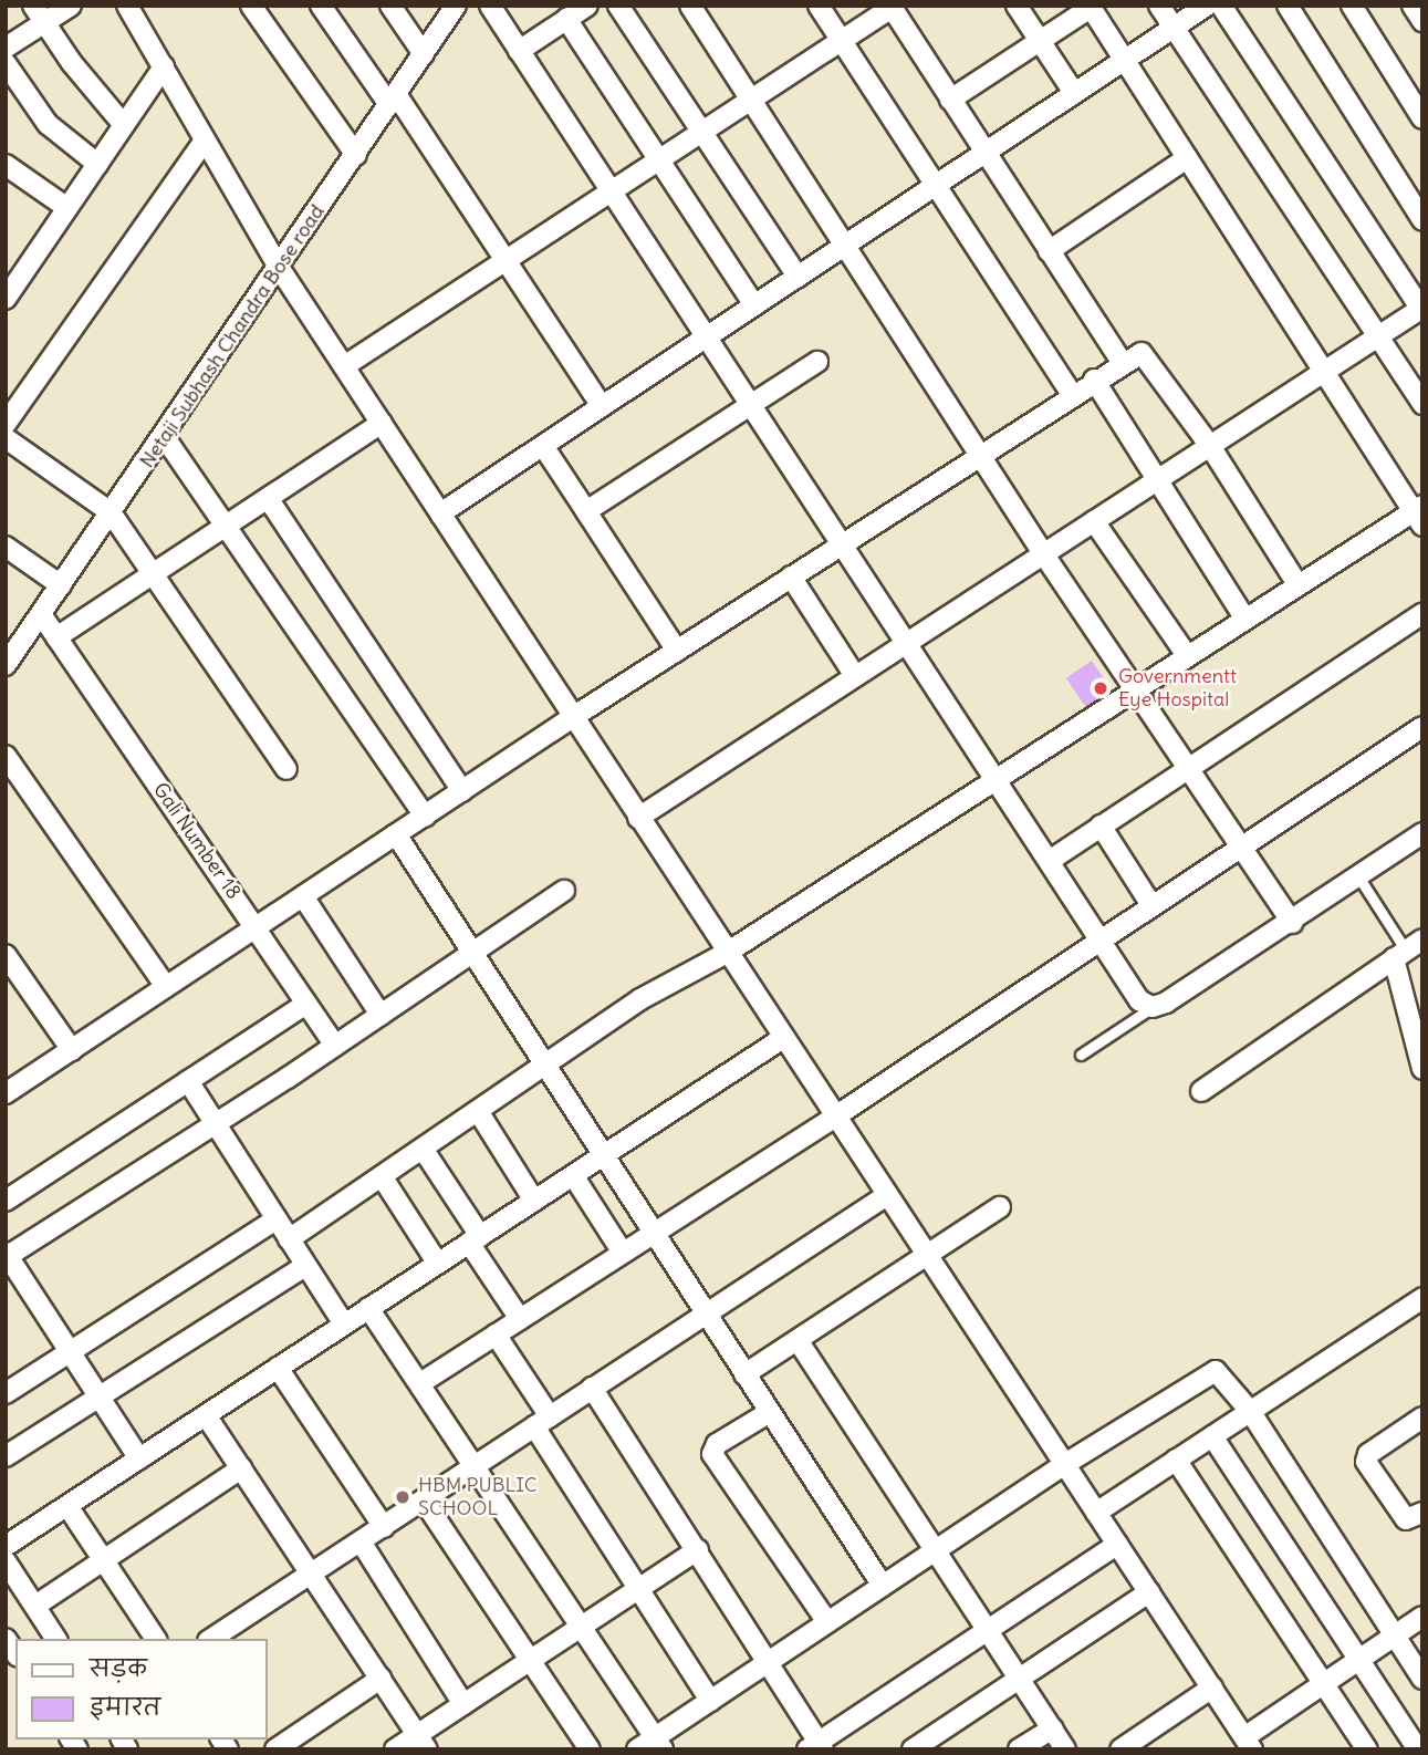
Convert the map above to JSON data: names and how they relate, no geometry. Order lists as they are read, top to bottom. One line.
{"streets":{"street":["Netaji Subhash Chandra Bose road","Gali Number 18"]},"crossings":[["Netaji Subhash Chandra Bose road","Gali Number 18"]],"places":["Governmentt Eye Hospital","HBM PUBLIC SCHOOL"],"legend":["सड़क","इमारत"]}
